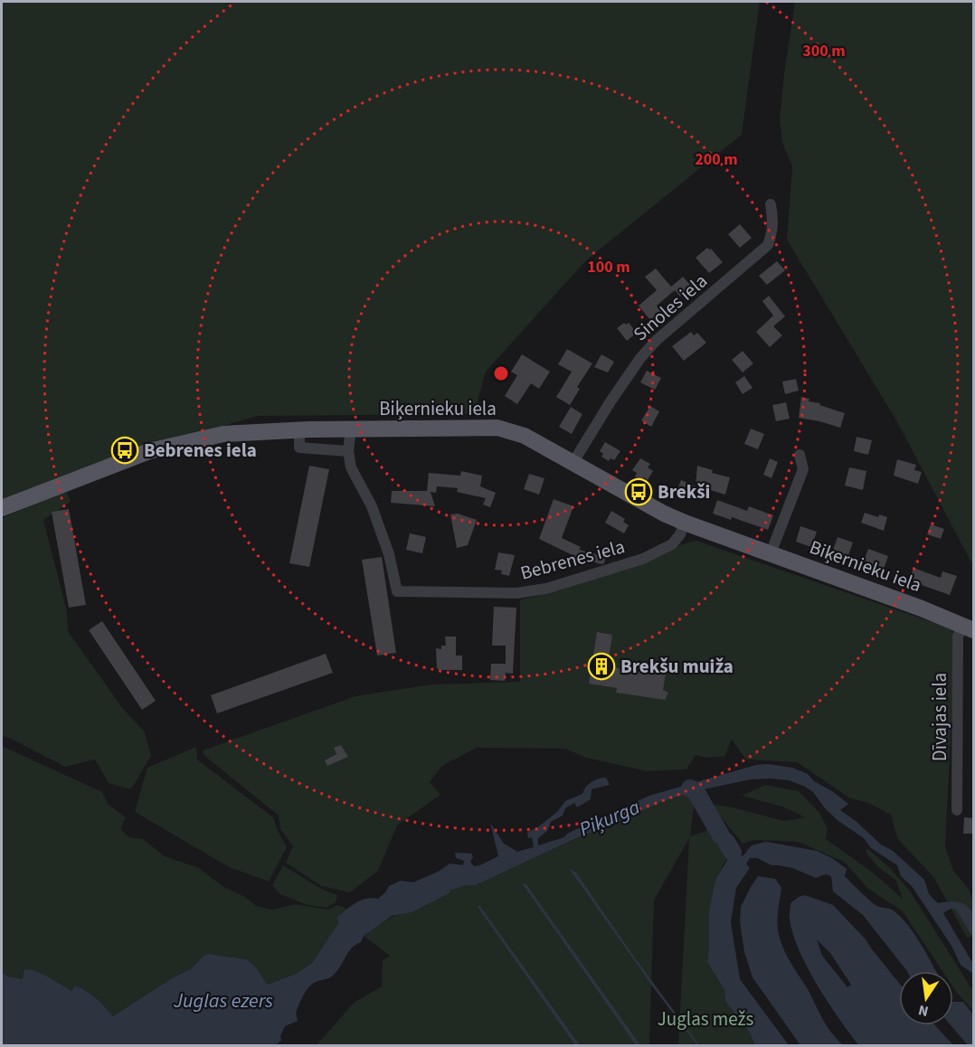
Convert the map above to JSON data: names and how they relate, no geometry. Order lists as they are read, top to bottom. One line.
{"streets":{"main road":["Biķernieku iela"],"street":["Sinoles iela","Bebrenes iela","Dīvajas iela"]},"crossings":[["Sinoles iela","Biķernieku iela"],["Biķernieku iela","Bebrenes iela"],["Biķernieku iela","Dīvajas iela"]],"water":["Piķurga","Juglas ezers"],"parks":["Juglas mežs"],"places":{"bus stop":["Bebrenes iela","Brekši"],"building":["Brekšu muiža"]},"north":"bottom","rings":["300 m","200 m","100 m"]}
